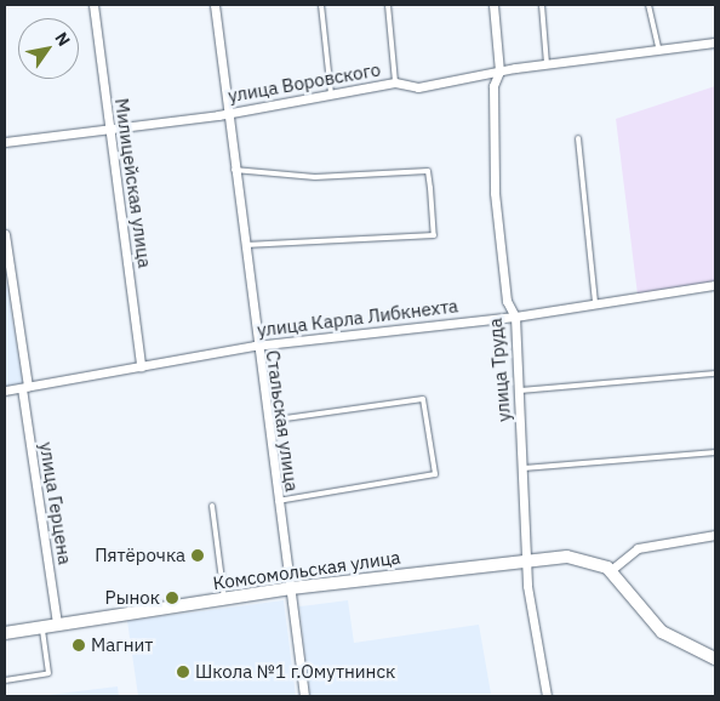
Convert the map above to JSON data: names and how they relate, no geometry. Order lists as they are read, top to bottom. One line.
{"streets":{"main road":["Комсомольская улица"],"street":["улица Воровского","Милицейская улица","улица Карла Либкнехта","улица Труда","Стальская улица","улица Герцена"]},"crossings":[["улица Воровского","Милицейская улица"],["улица Воровского","улица Труда"],["улица Воровского","Стальская улица"],["Милицейская улица","улица Карла Либкнехта"],["улица Карла Либкнехта","улица Труда"],["улица Карла Либкнехта","Стальская улица"],["улица Карла Либкнехта","улица Герцена"],["улица Труда","Комсомольская улица"],["Стальская улица","Комсомольская улица"],["улица Герцена","Комсомольская улица"]],"places":["Пятёрочка","Рынок","Магнит","Школа №1 г.Омутнинск"],"north":"top right"}
